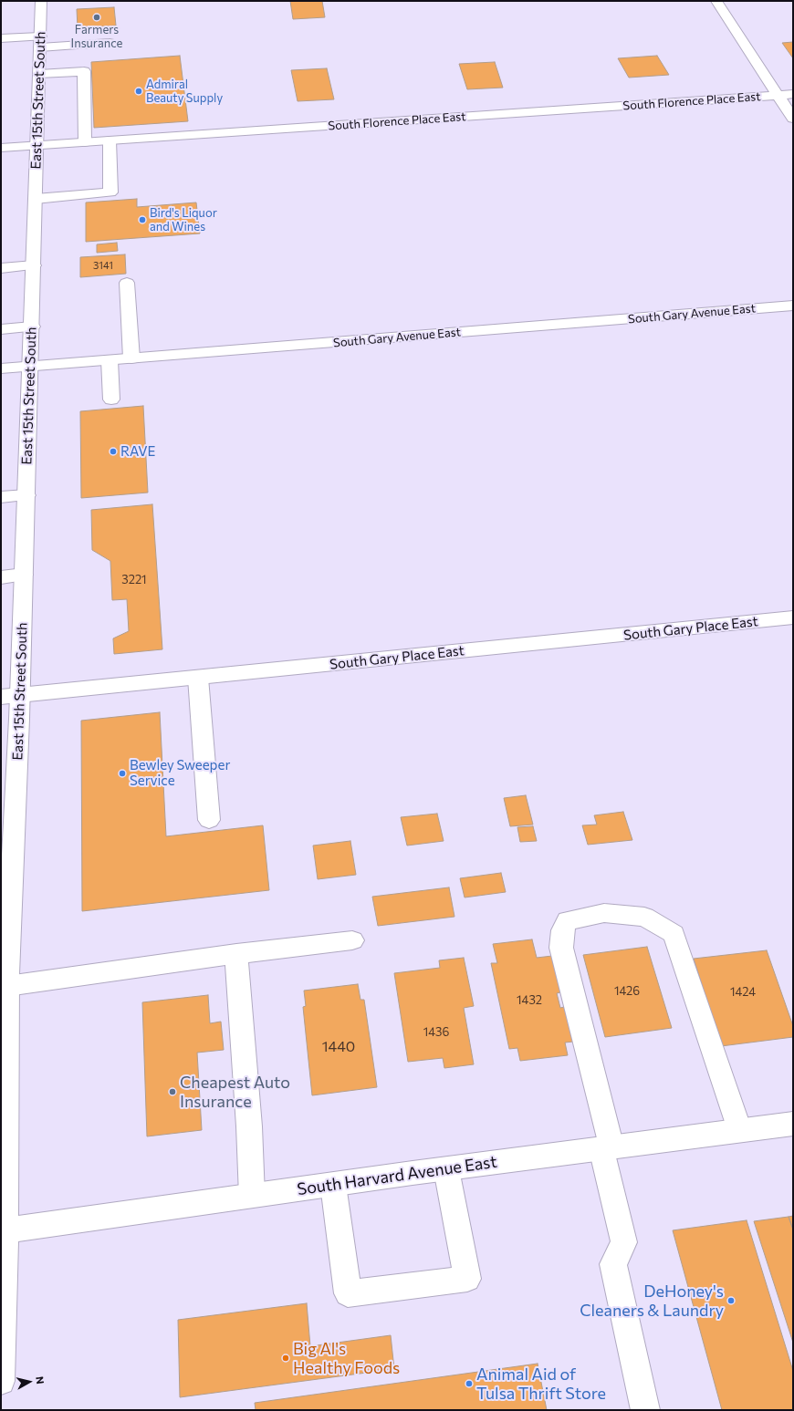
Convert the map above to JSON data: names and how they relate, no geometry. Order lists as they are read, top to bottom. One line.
{"streets":{"street":["East 15th Street South","South Florence Place East","South Gary Avenue East","South Gary Place East","South Harvard Avenue East"]},"crossings":[["East 15th Street South","South Florence Place East"],["East 15th Street South","South Gary Avenue East"],["East 15th Street South","South Gary Place East"],["East 15th Street South","South Harvard Avenue East"]],"places":["Farmers Insurance","Admiral Beauty Supply","Bird's Liquor and Wines","RAVE","Bewley Sweeper Service","Cheapest Auto Insurance","DeHoney's Cleaners & Laundry","Big Al's Healthy Foods","Animal Aid of Tulsa Thrift Store"],"house_numbers":["3141","3221","1426","1424","1432","1436","1440"],"north":"right"}
